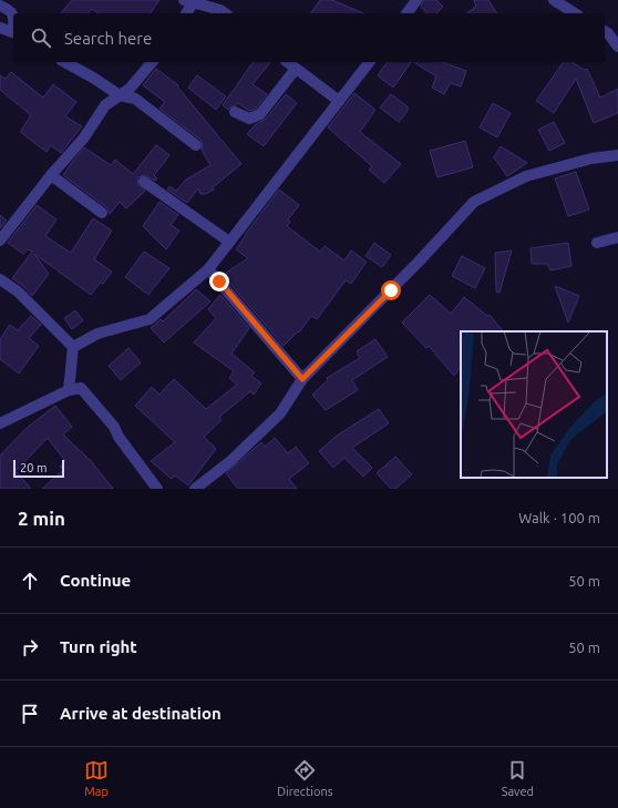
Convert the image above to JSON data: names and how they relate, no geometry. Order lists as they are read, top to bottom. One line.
{"scale_bar":"20 m","page":{"search":"Search here","scale":"20 m","heading":["2 min","Walk · 100 m"],"list":[["Continue","50 m"],["Turn right","50 m"],"Arrive at destination"],"nav":["Map","Directions","Saved"]}}
